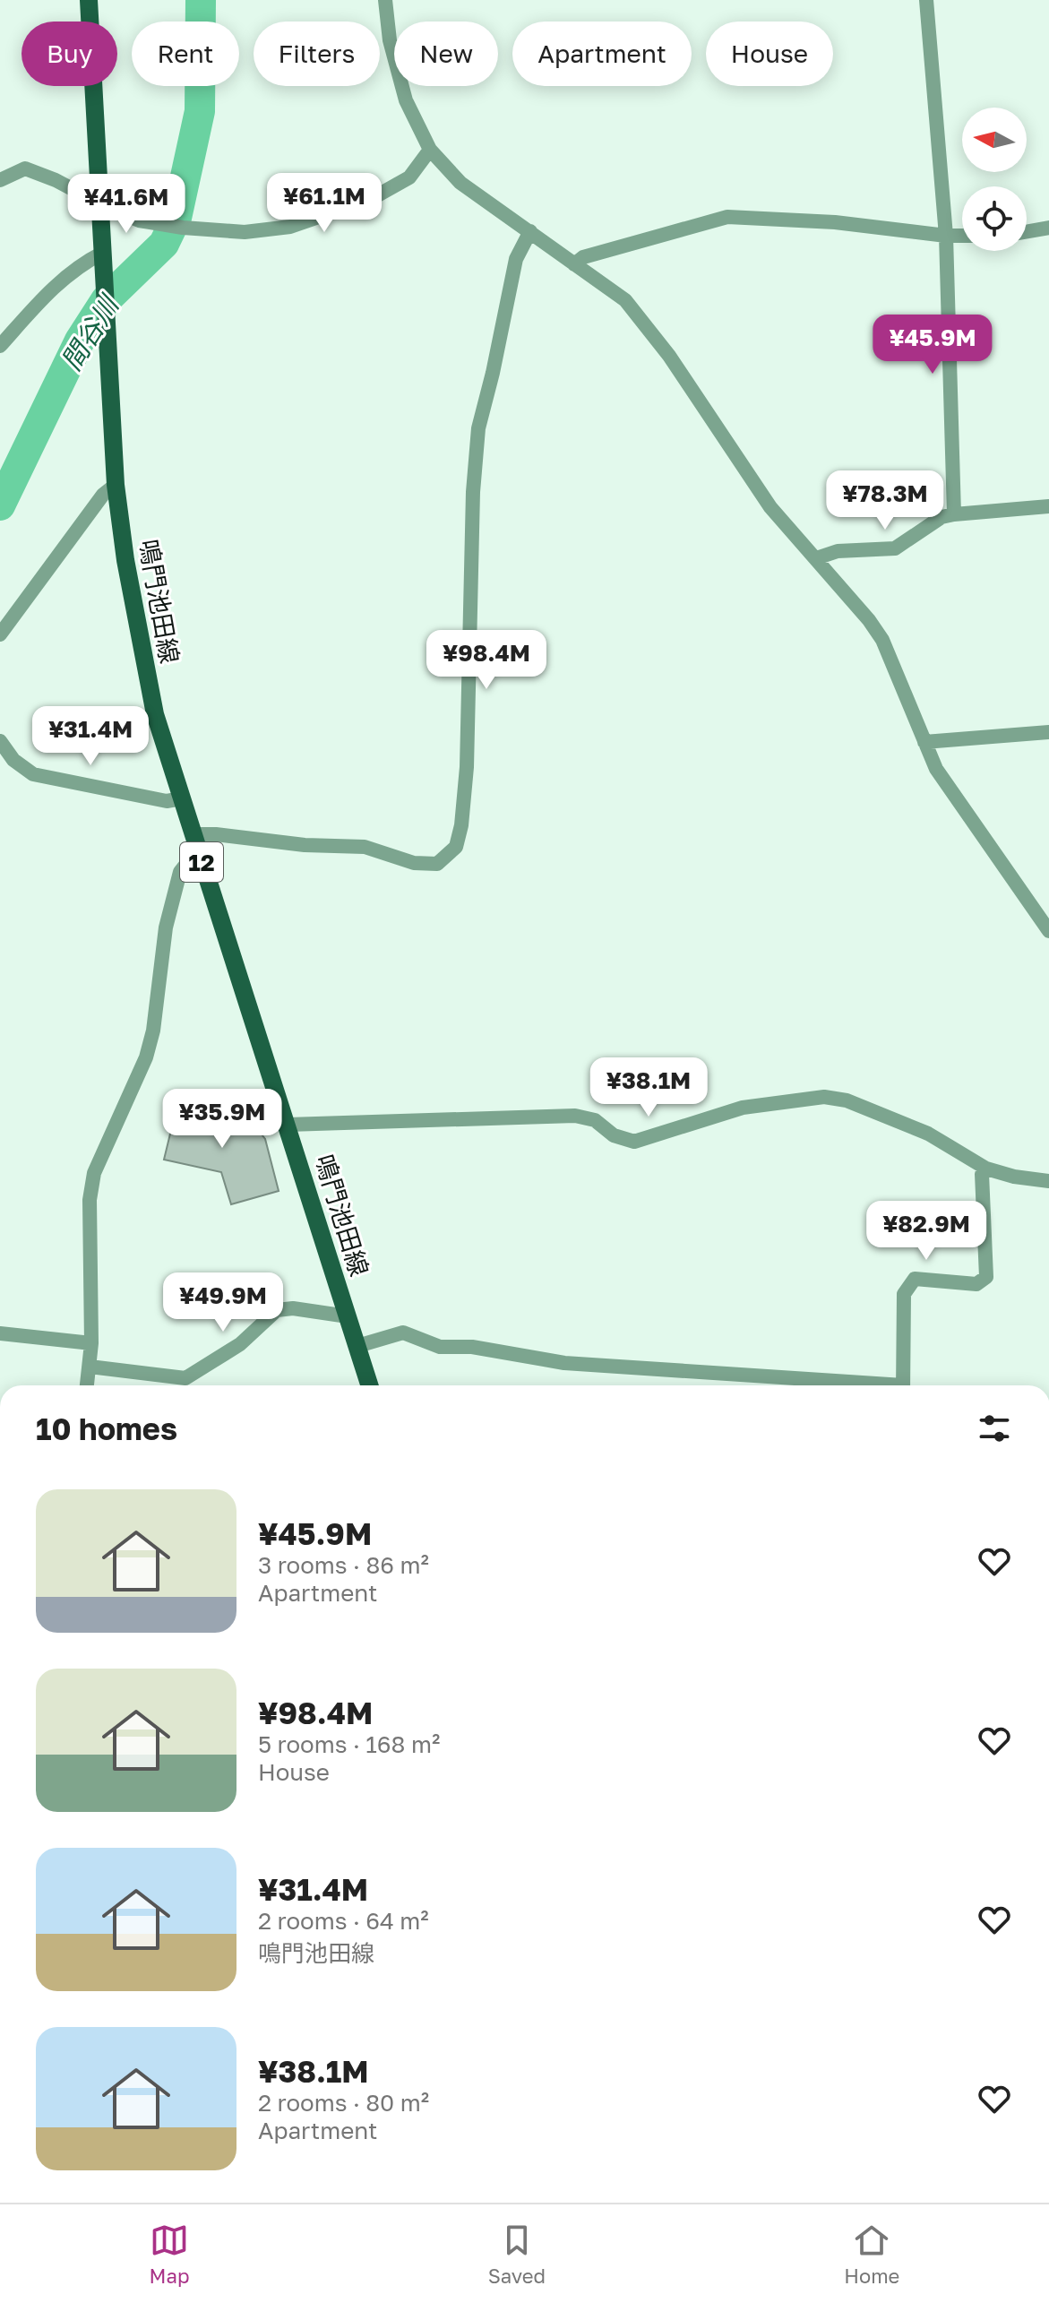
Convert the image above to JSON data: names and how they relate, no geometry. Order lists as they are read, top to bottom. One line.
{"streets":{"main road":["鳴門池田線","12"]},"water":["間谷川"],"north":"left","page":{"chip":["Buy","Rent","Filters","New","Apartment","House"],"price":["¥61.1M","¥41.6M","¥45.9M","¥78.3M","¥98.4M","¥31.4M","¥38.1M","¥35.9M","¥82.9M","¥49.9M"],"heading":"10 homes","list":[{"name":"¥45.9M","note":"3 rooms · 86 m² · Apartment"},{"name":"¥98.4M","note":"5 rooms · 168 m² · House"},{"name":"¥31.4M","note":"2 rooms · 64 m² · 鳴門池田線"},{"name":"¥38.1M","note":"2 rooms · 80 m² · Apartment"}],"tabs":["Map","Saved","Home"]}}
